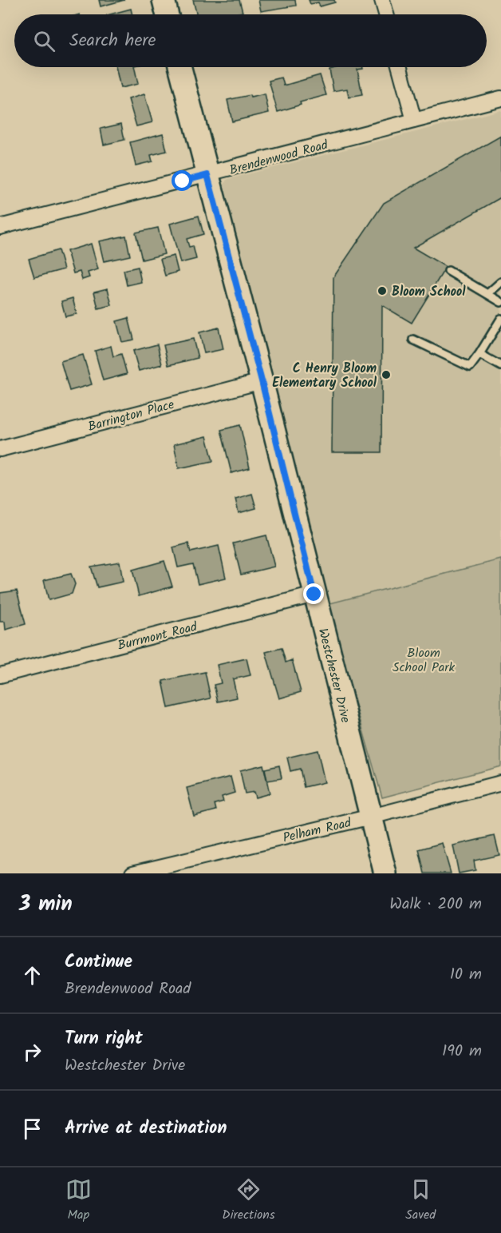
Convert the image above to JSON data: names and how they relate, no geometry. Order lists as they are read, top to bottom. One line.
{"streets":{"street":["Brendenwood Road","Barrington Place","Burrmont Road","Westchester Drive","Pelham Road"]},"crossings":[["Brendenwood Road","Westchester Drive"],["Barrington Place","Westchester Drive"],["Burrmont Road","Westchester Drive"],["Westchester Drive","Pelham Road"]],"parks":["Bloom School Park"],"places":["Bloom School","C Henry Bloom Elementary School"],"page":{"search":"Search here","heading":["3 min","Walk · 200 m"],"list":[["Continue","Brendenwood Road","10 m"],["Turn right","Westchester Drive","190 m"],"Arrive at destination"],"nav":["Map","Directions","Saved"]}}
